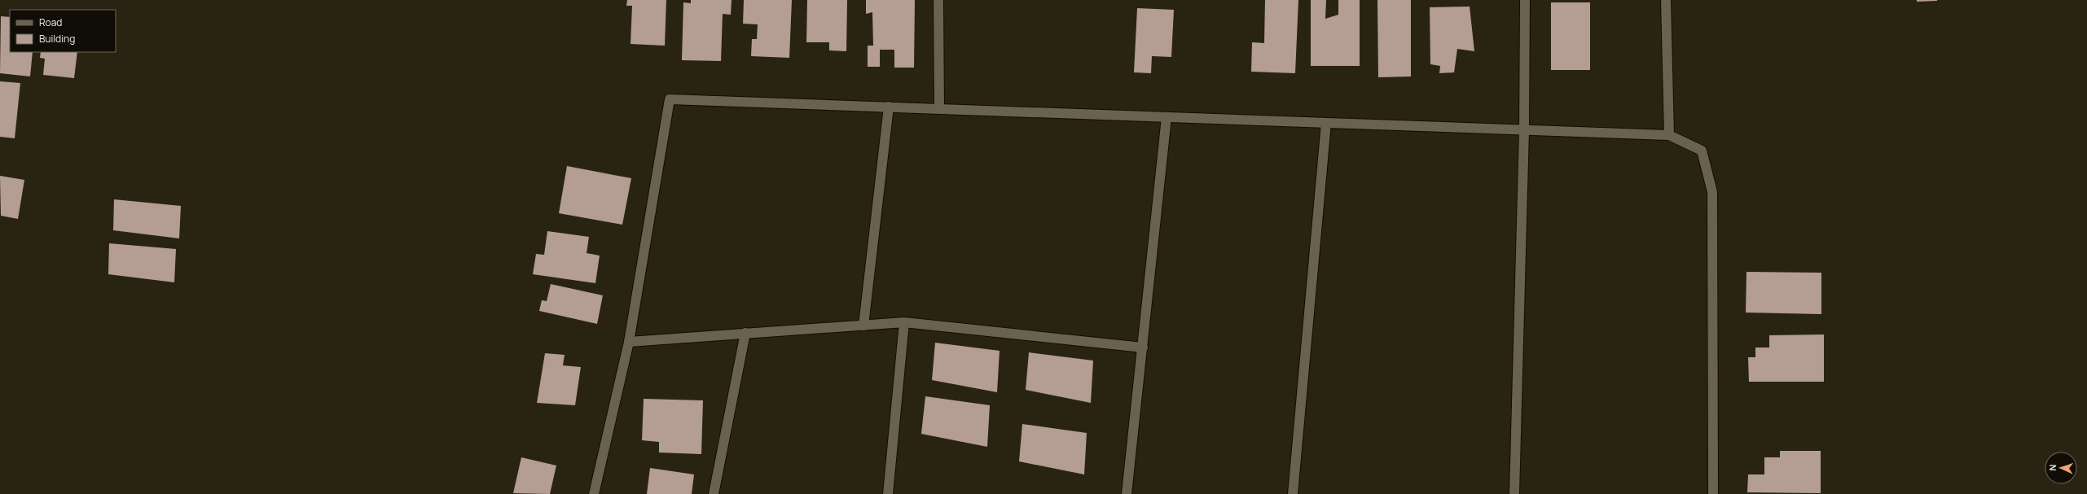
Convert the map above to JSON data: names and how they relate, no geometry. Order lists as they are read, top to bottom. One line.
{"legend":["Road","Building"],"north":"left"}
